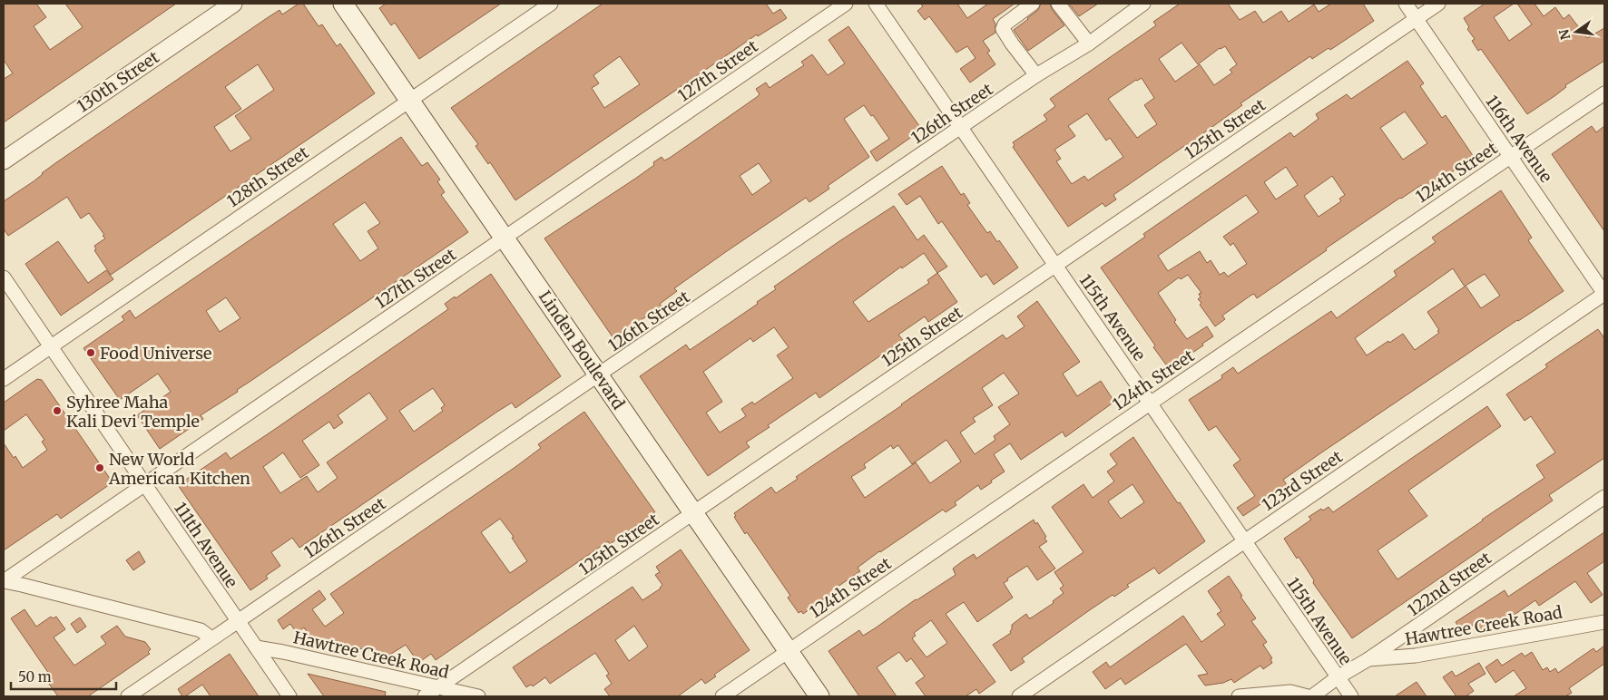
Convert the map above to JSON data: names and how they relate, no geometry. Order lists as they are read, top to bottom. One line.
{"streets":{"main road":["Linden Boulevard"],"street":["127th Street","130th Street","126th Street","125th Street","116th Avenue","124th Street","128th Street","115th Avenue","123rd Street","111th Avenue","122nd Street","Hawtree Creek Road"]},"crossings":[["127th Street","Linden Boulevard"],["127th Street","111th Avenue"],["126th Street","115th Avenue"],["126th Street","Linden Boulevard"],["126th Street","111th Avenue"],["125th Street","116th Avenue"],["125th Street","115th Avenue"],["125th Street","Linden Boulevard"],["125th Street","Hawtree Creek Road"],["116th Avenue","124th Street"],["116th Avenue","123rd Street"],["124th Street","115th Avenue"],["124th Street","Linden Boulevard"],["128th Street","Linden Boulevard"],["128th Street","111th Avenue"],["115th Avenue","123rd Street"],["115th Avenue","122nd Street"],["111th Avenue","Hawtree Creek Road"],["122nd Street","Hawtree Creek Road"]],"places":["Food Universe","Syhree Maha Kali Devi Temple","New World American Kitchen"],"scale_bar":"50 m","north":"left"}
